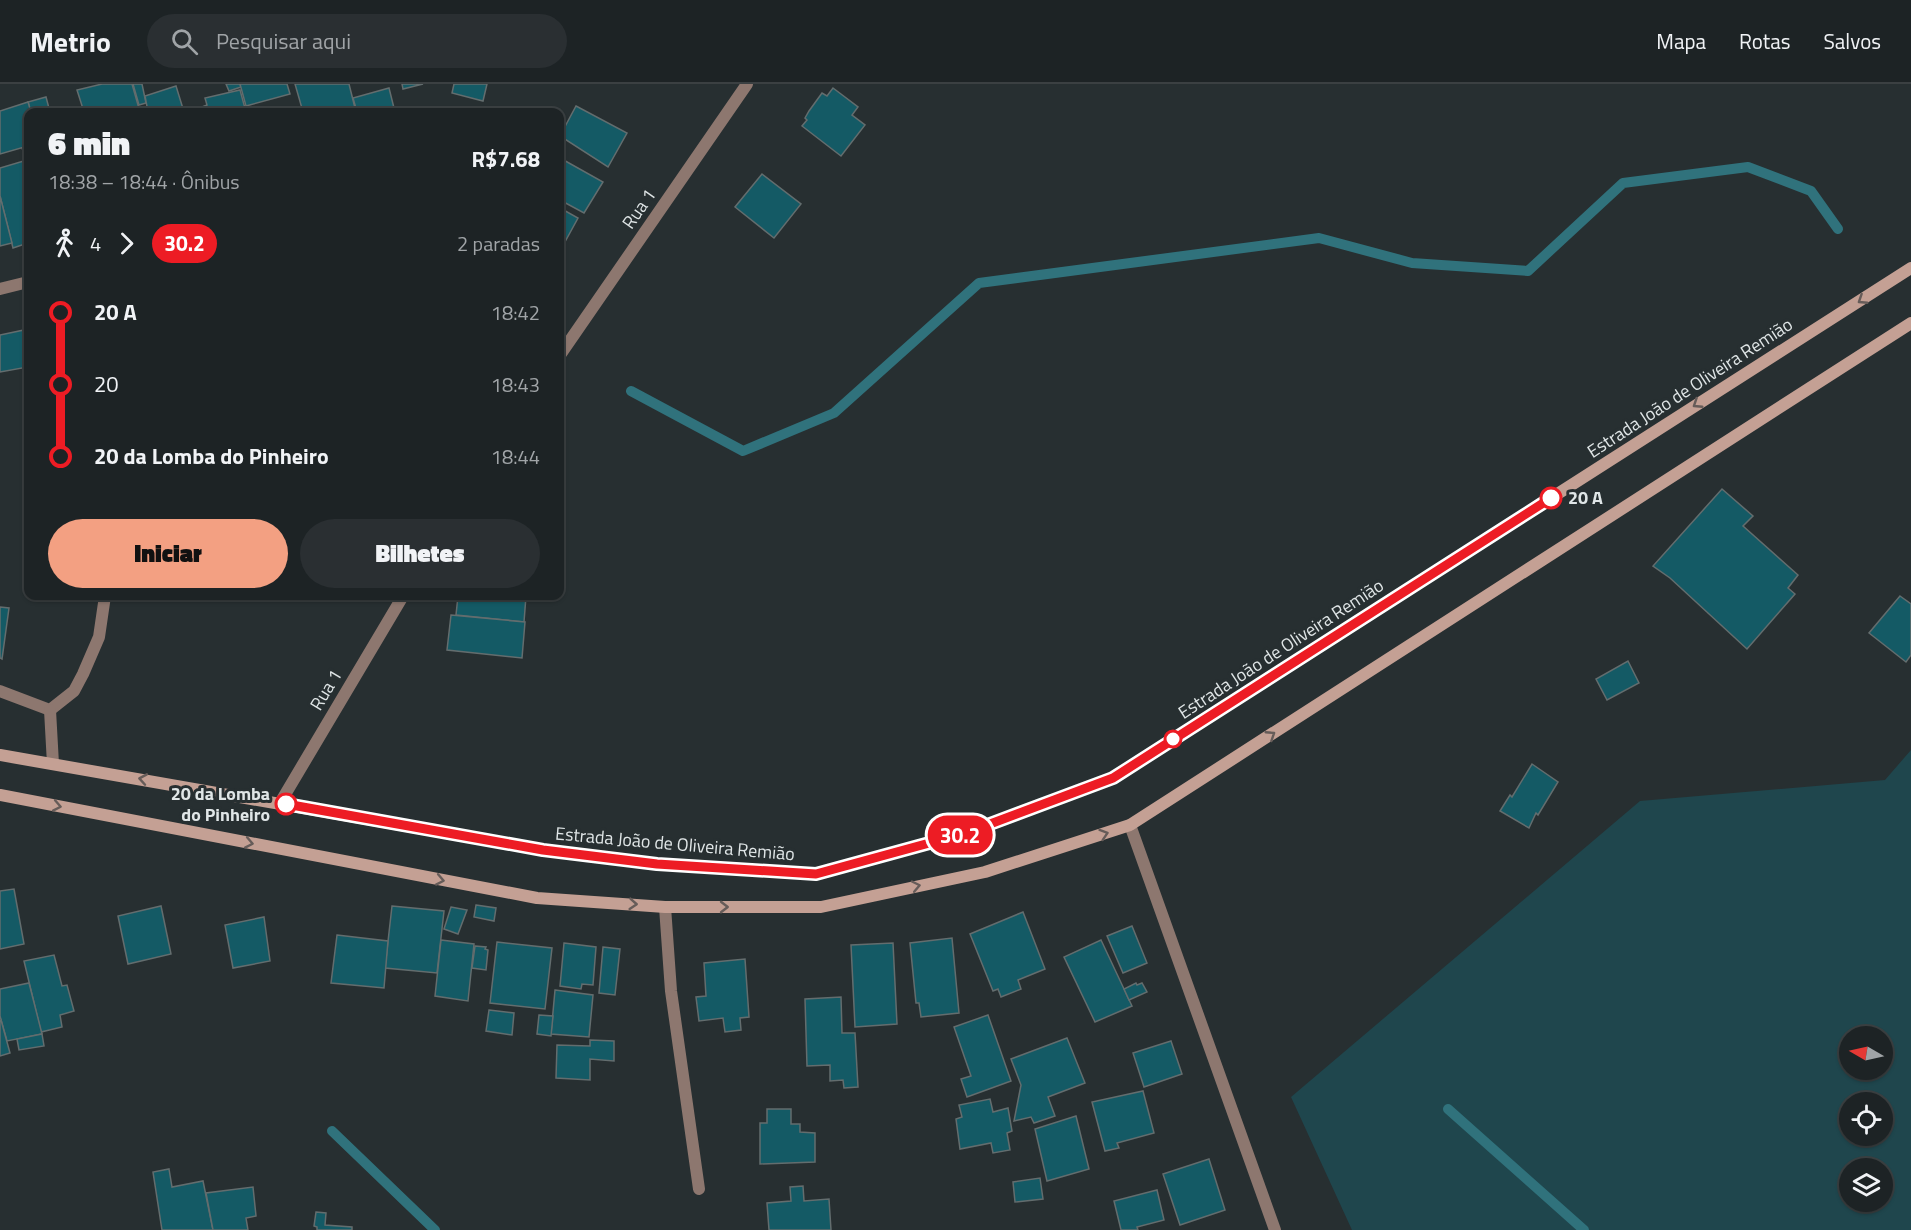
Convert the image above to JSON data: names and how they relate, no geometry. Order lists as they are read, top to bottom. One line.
{"streets":{"main road":["Estrada João de Oliveira Remião"],"street":["Rua 1"]},"crossings":[["Rua 1","Estrada João de Oliveira Remião"]],"places":["20 A","20 da Lomba do Pinheiro"],"lines":["bus line 30.2"],"north":"left","page":{"header":"Metrio","search":"Pesquisar aqui","nav":["Mapa","Rotas","Salvos"],"on_map":"30.2","heading":["6 min","18:38 – 18:44 · Ônibus","R$7.68"],"legs":["4","30.2","2 paradas"],"list":[{"name":"20 A","value":"18:42"},{"name":"20","value":"18:43"},{"name":"20 da Lomba do Pinheiro","value":"18:44"}],"buttons":["Iniciar","Bilhetes"]}}
